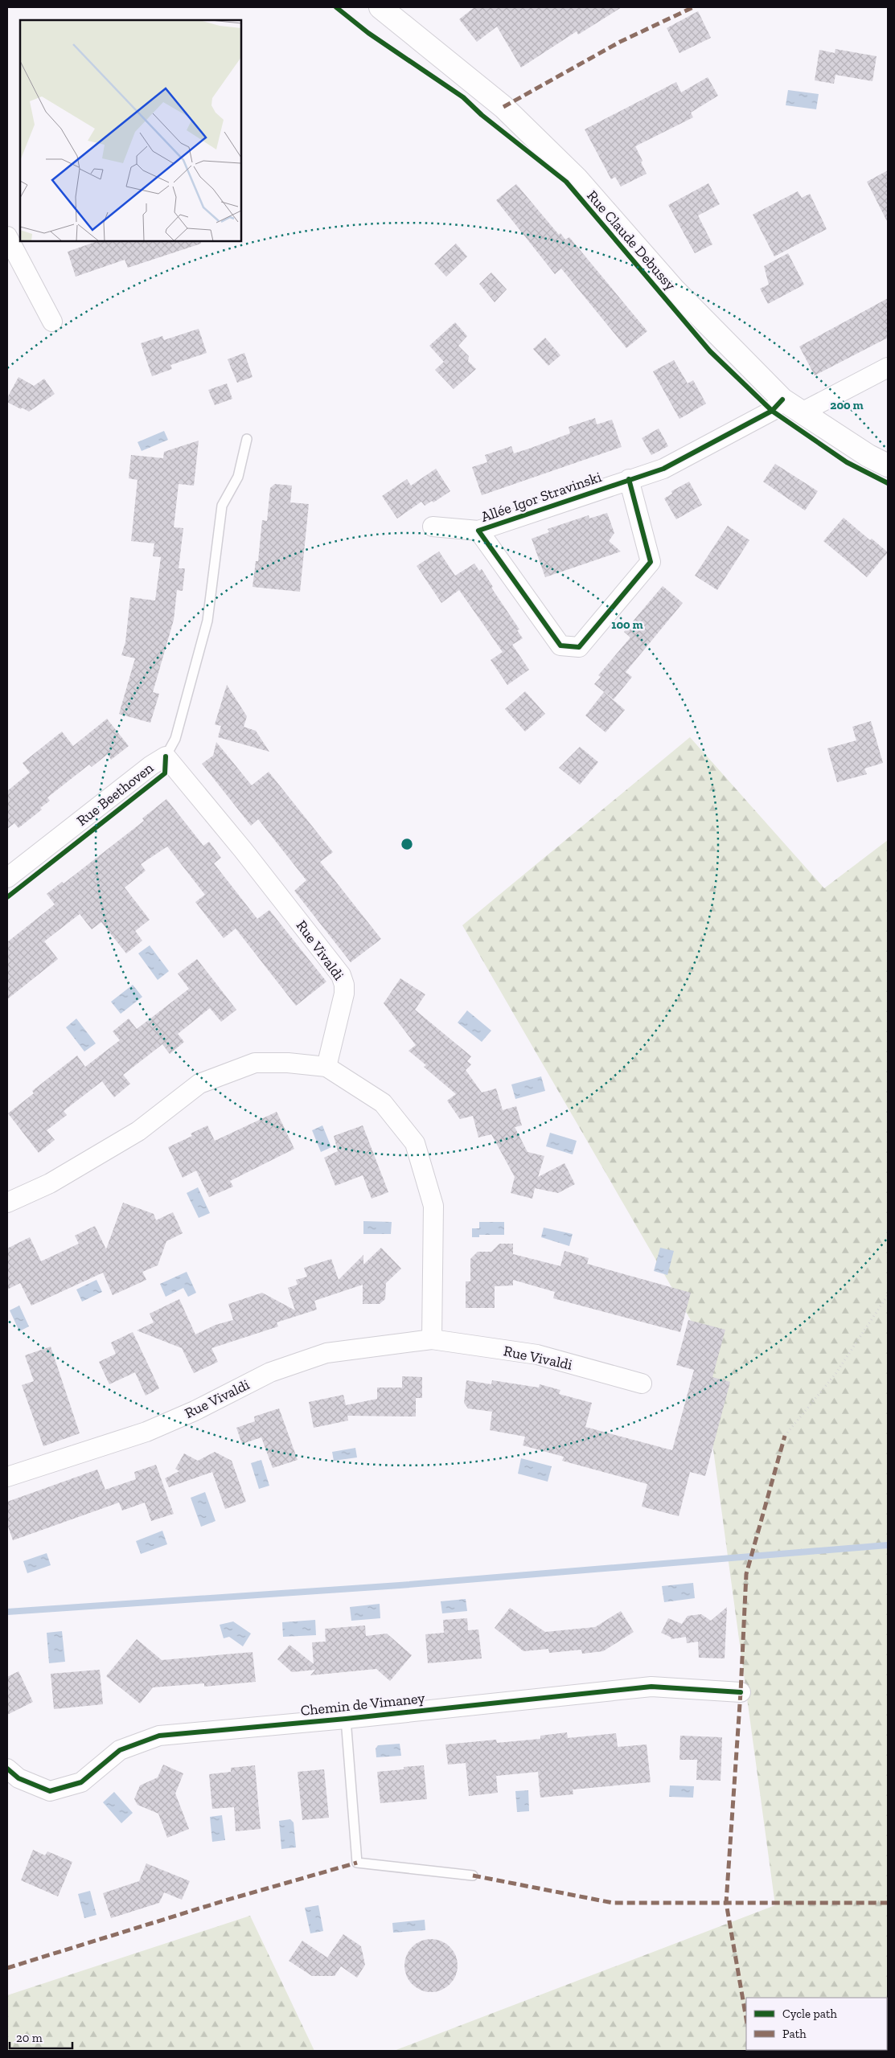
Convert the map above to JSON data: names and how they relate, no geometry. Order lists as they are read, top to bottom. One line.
{"streets":{"street":["Rue Claude Debussy","Allée Igor Stravinski","Rue Beethoven","Rue Vivaldi","Chemin de Vimaney"]},"crossings":[["Rue Claude Debussy","Allée Igor Stravinski"],["Rue Beethoven","Rue Vivaldi"]],"legend":["Cycle path","Path"],"scale_bar":"20 m","rings":["200 m","100 m"]}
